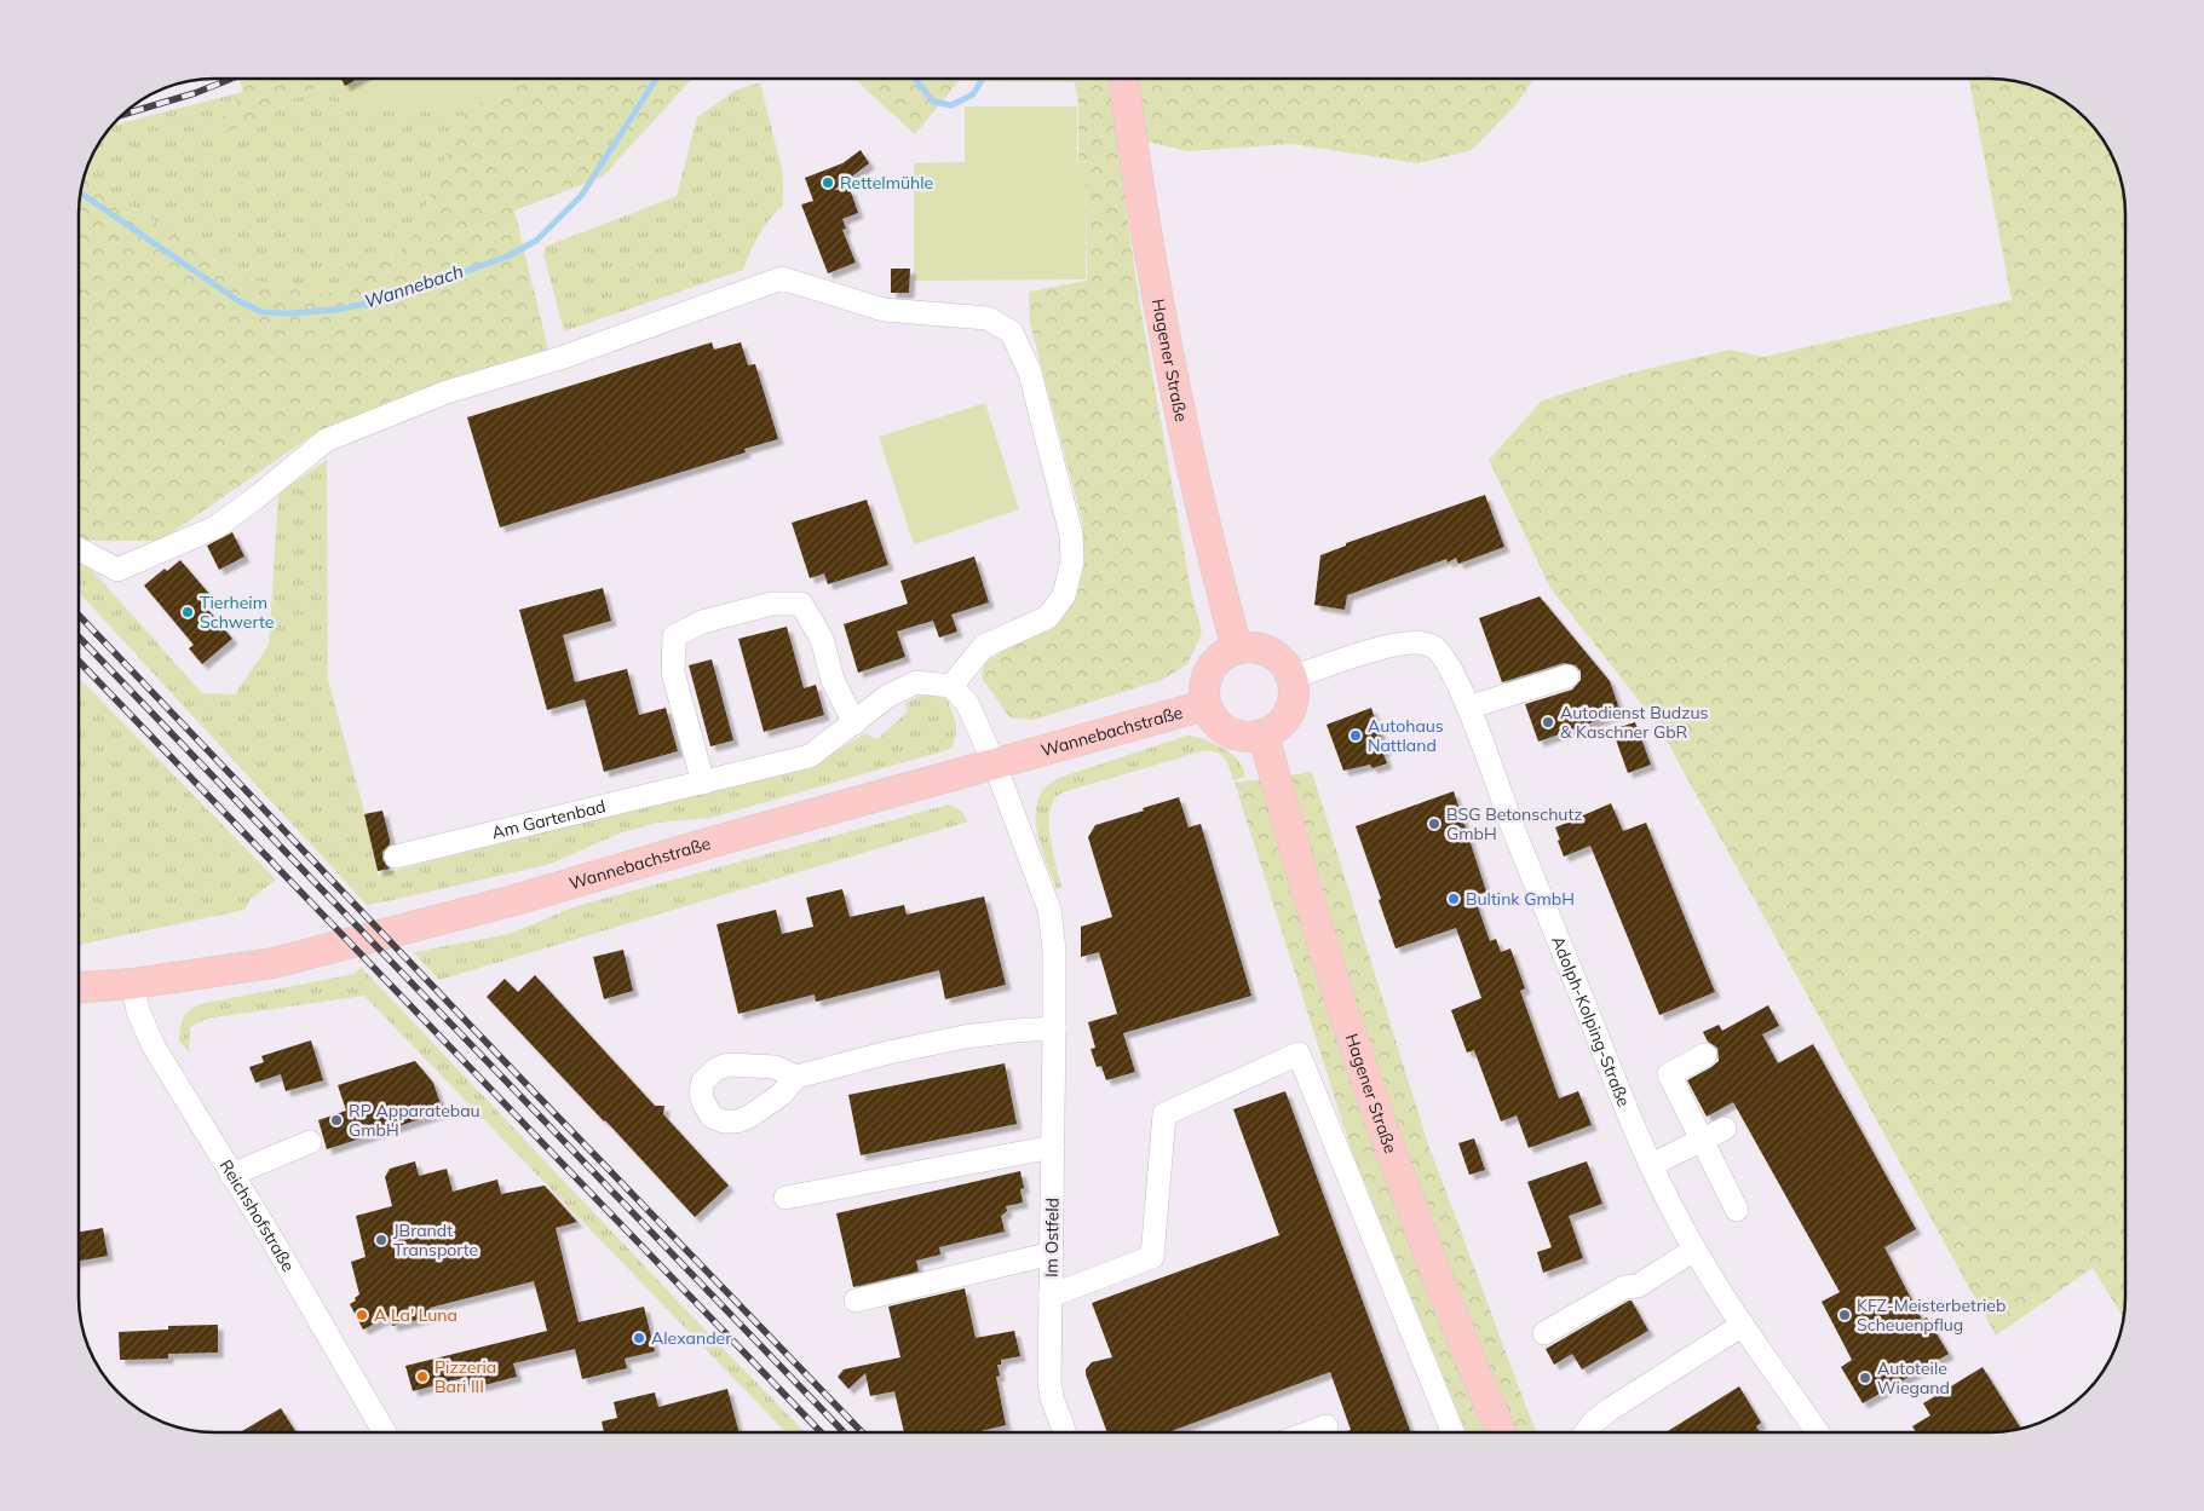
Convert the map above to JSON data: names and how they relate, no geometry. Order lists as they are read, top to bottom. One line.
{"streets":{"main road":["Hagener Straße","Wannebachstraße"],"street":["Am Gartenbad","Adolph-Kolping-Straße","Reichshofstraße","Im Ostfeld"]},"crossings":[["Hagener Straße","Wannebachstraße"],["Hagener Straße","Adolph-Kolping-Straße"],["Wannebachstraße","Adolph-Kolping-Straße"],["Wannebachstraße","Reichshofstraße"],["Wannebachstraße","Im Ostfeld"]],"water":["Wannebach"],"places":["Rettelmühle","Tierheim Schwerte","Autodienst Budzus & Kaschner GbR","Autohaus Nattland","BSG Betonschutz GmbH","Bultink GmbH","RP Apparatebau GmbH","JBrandt Transporte","A La' Luna","KFZ-Meisterbetrieb Scheuenpflug","Alexander","Pizzeria Bari III","Autoteile Wiegand"]}
